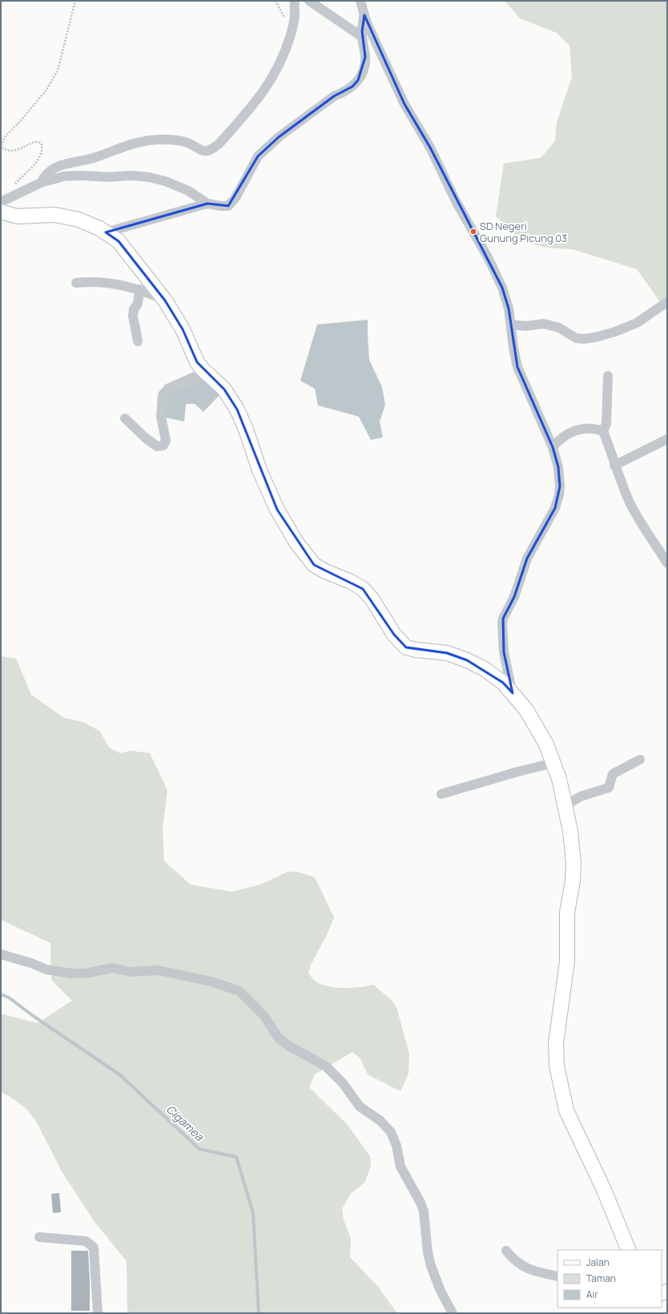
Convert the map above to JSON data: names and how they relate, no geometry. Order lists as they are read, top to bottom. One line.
{"water":["Cigamea"],"places":["SD Negeri Gunung Picung 03"],"legend":["Jalan","Taman","Air"]}
